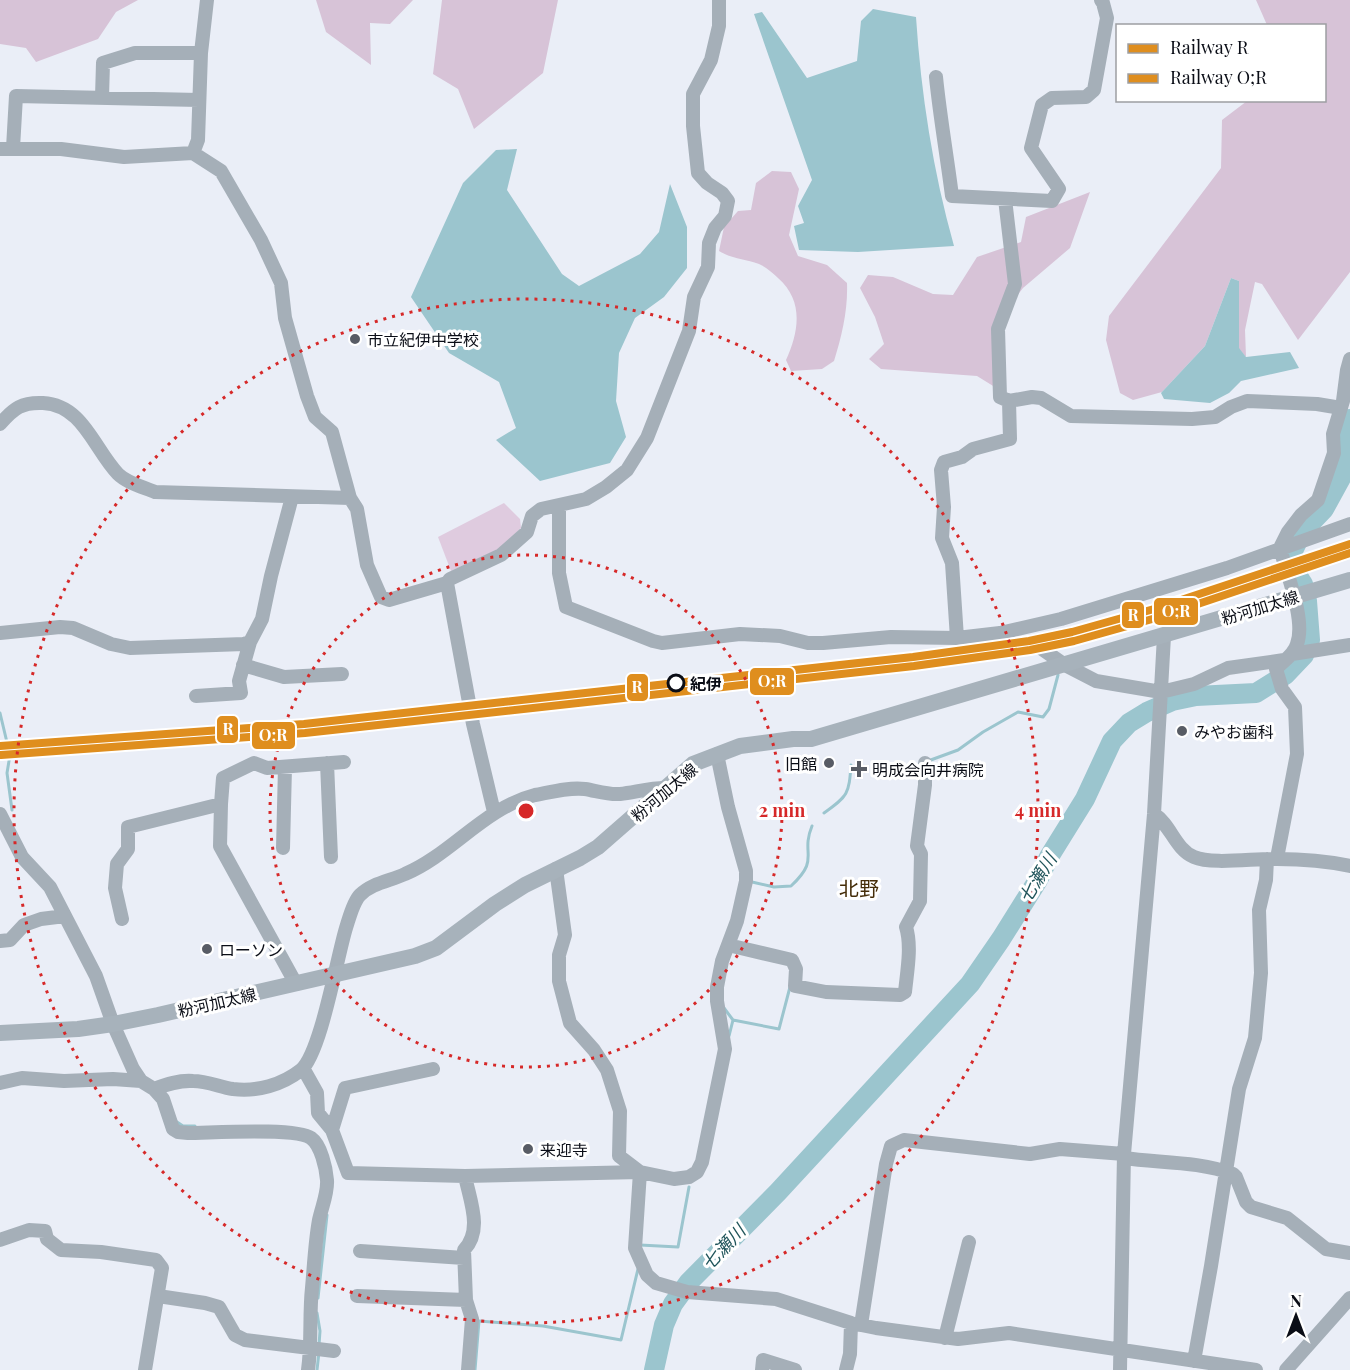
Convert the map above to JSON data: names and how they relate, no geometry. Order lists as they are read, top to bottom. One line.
{"streets":{"main road":["粉河加太線"]},"districts":["北野"],"water":["七瀬川"],"places":{"other":["市立紀伊中学校","紀伊","みやお歯科","旧館","ローソン","来迎寺"],"health":["明成会向井病院"]},"lines":["rail line R","rail line O;R"],"legend":["Railway R","Railway O;R"],"north":"top","rings":["2 min","4 min"]}
